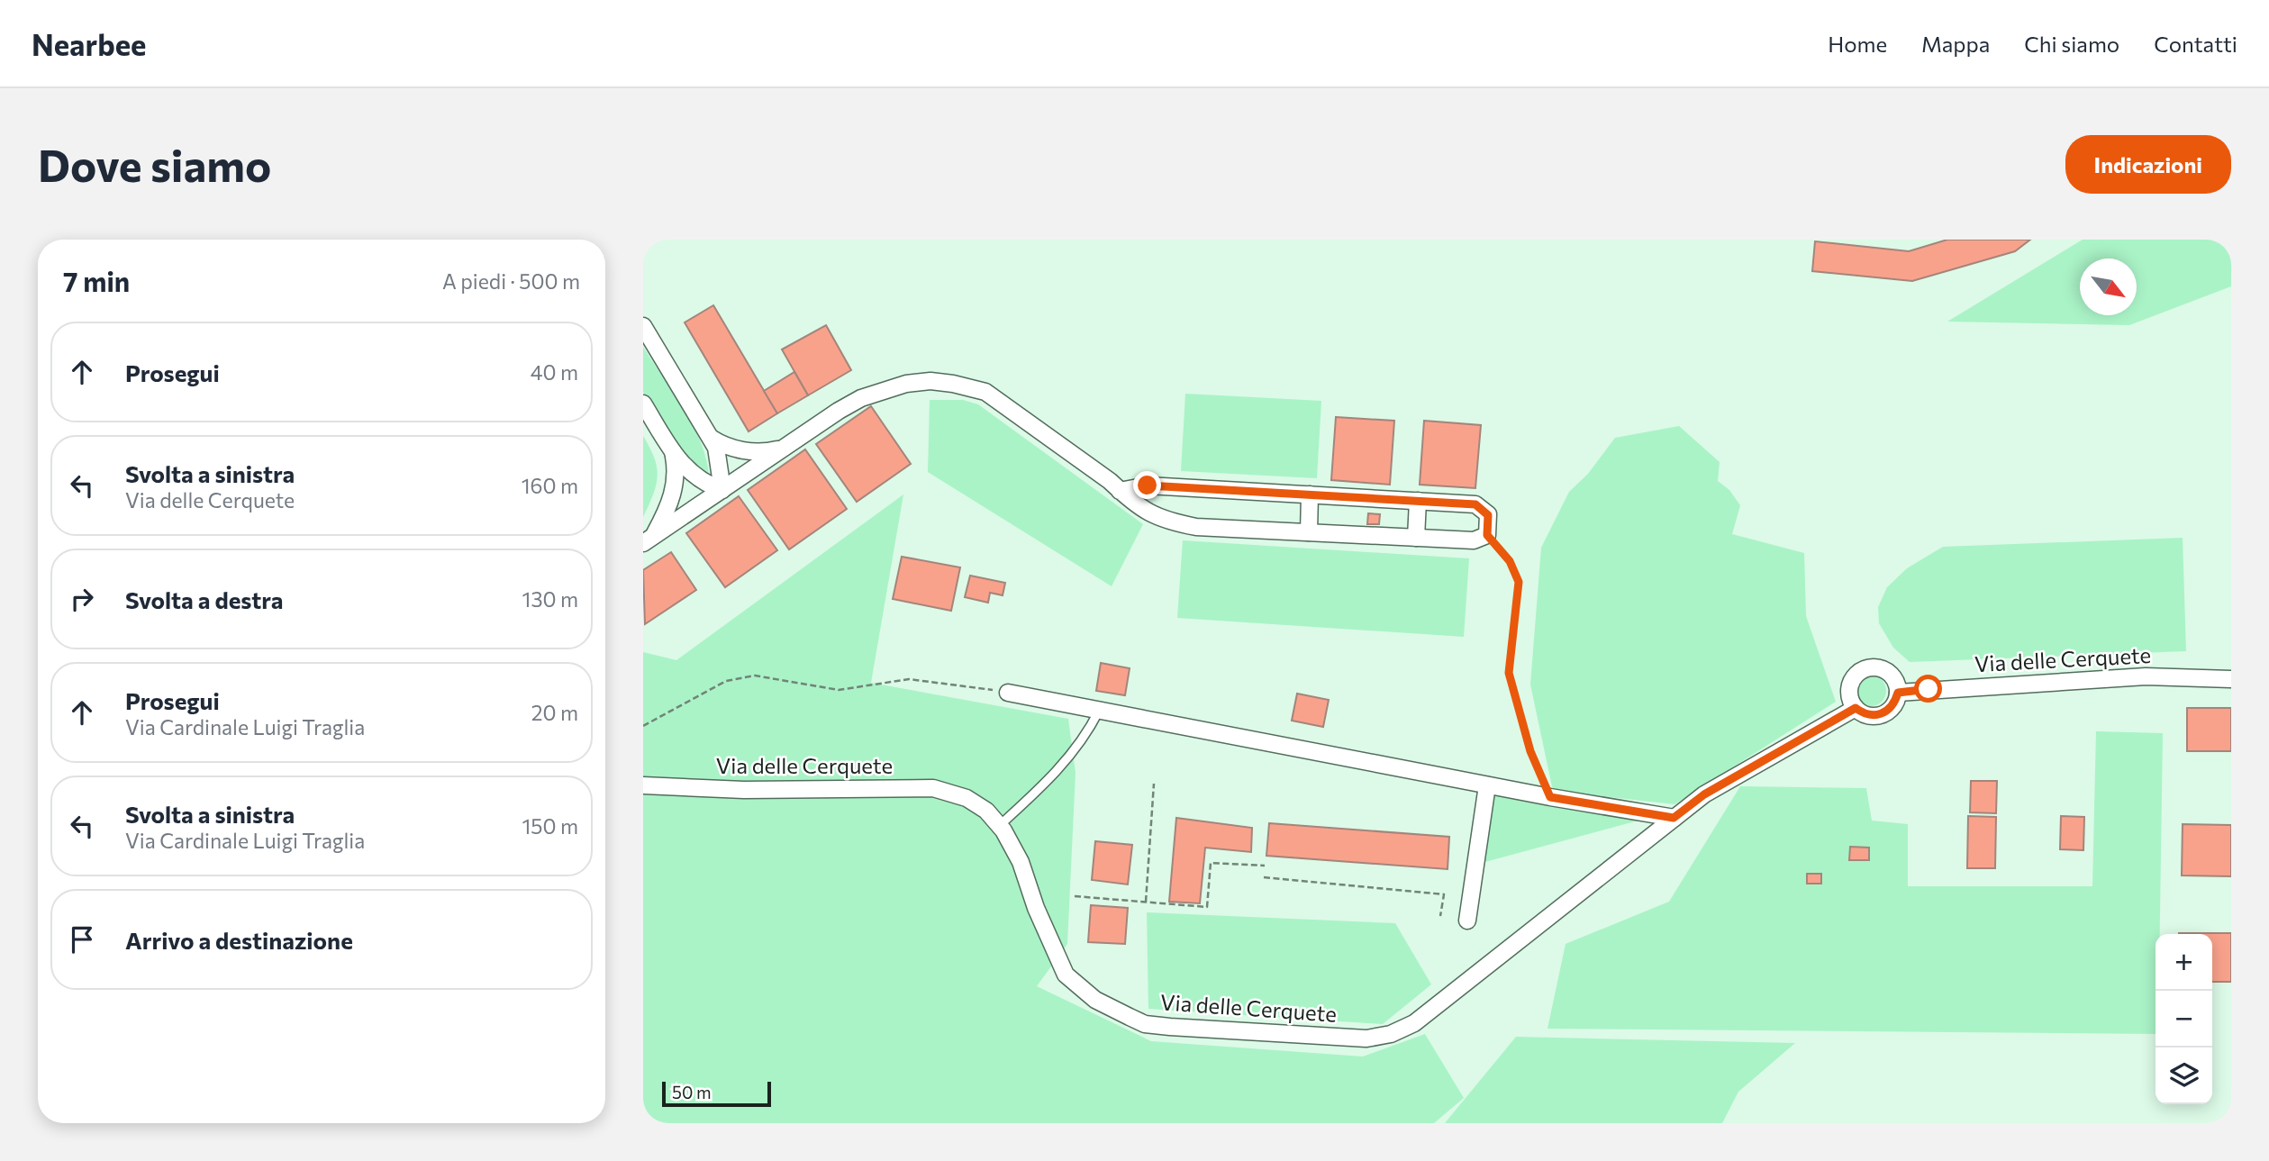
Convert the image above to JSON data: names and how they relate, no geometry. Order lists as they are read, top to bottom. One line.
{"streets":{"street":["Via delle Cerquete"]},"scale_bar":"50 m","north":"bottom right","page":{"header":"Nearbee","nav":["Home","Mappa","Chi siamo","Contatti"],"buttons":"Indicazioni","title":"Dove siamo","heading":["7 min","A piedi · 500 m"],"list":[["Prosegui","40 m"],["Svolta a sinistra","Via delle Cerquete","160 m"],["Svolta a destra","130 m"],["Prosegui","Via Cardinale Luigi Traglia","20 m"],["Svolta a sinistra","Via Cardinale Luigi Traglia","150 m"],"Arrivo a destinazione"],"map_buttons":["+","−"],"scale":"50 m"}}
